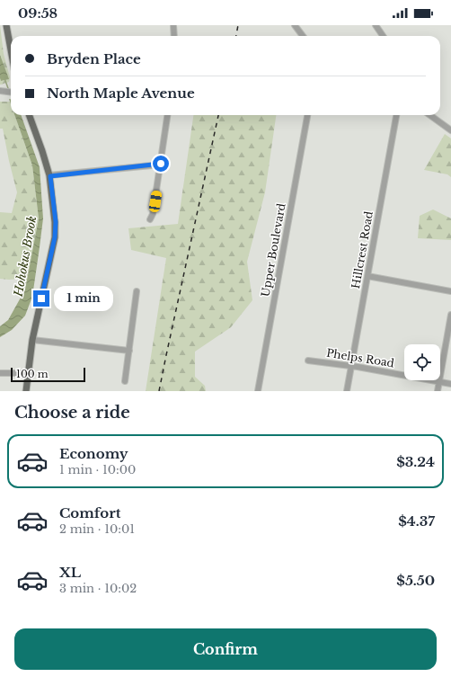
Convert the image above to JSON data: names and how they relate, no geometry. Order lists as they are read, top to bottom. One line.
{"streets":{"street":["Upper Boulevard","Hillcrest Road","Phelps Road"]},"crossings":[["Hillcrest Road","Phelps Road"]],"water":["Hohokus Brook"],"scale_bar":"100 m","page":{"status":"09:58","banner":["Bryden Place","North Maple Avenue"],"bubble":"1 min","scale":"100 m","heading":"Choose a ride","list":[{"name":"Economy","note":"1 min · 10:00","value":"$3.24"},{"name":"Comfort","note":"2 min · 10:01","value":"$4.37"},{"name":"XL","note":"3 min · 10:02","value":"$5.50"}],"buttons":"Confirm"}}
